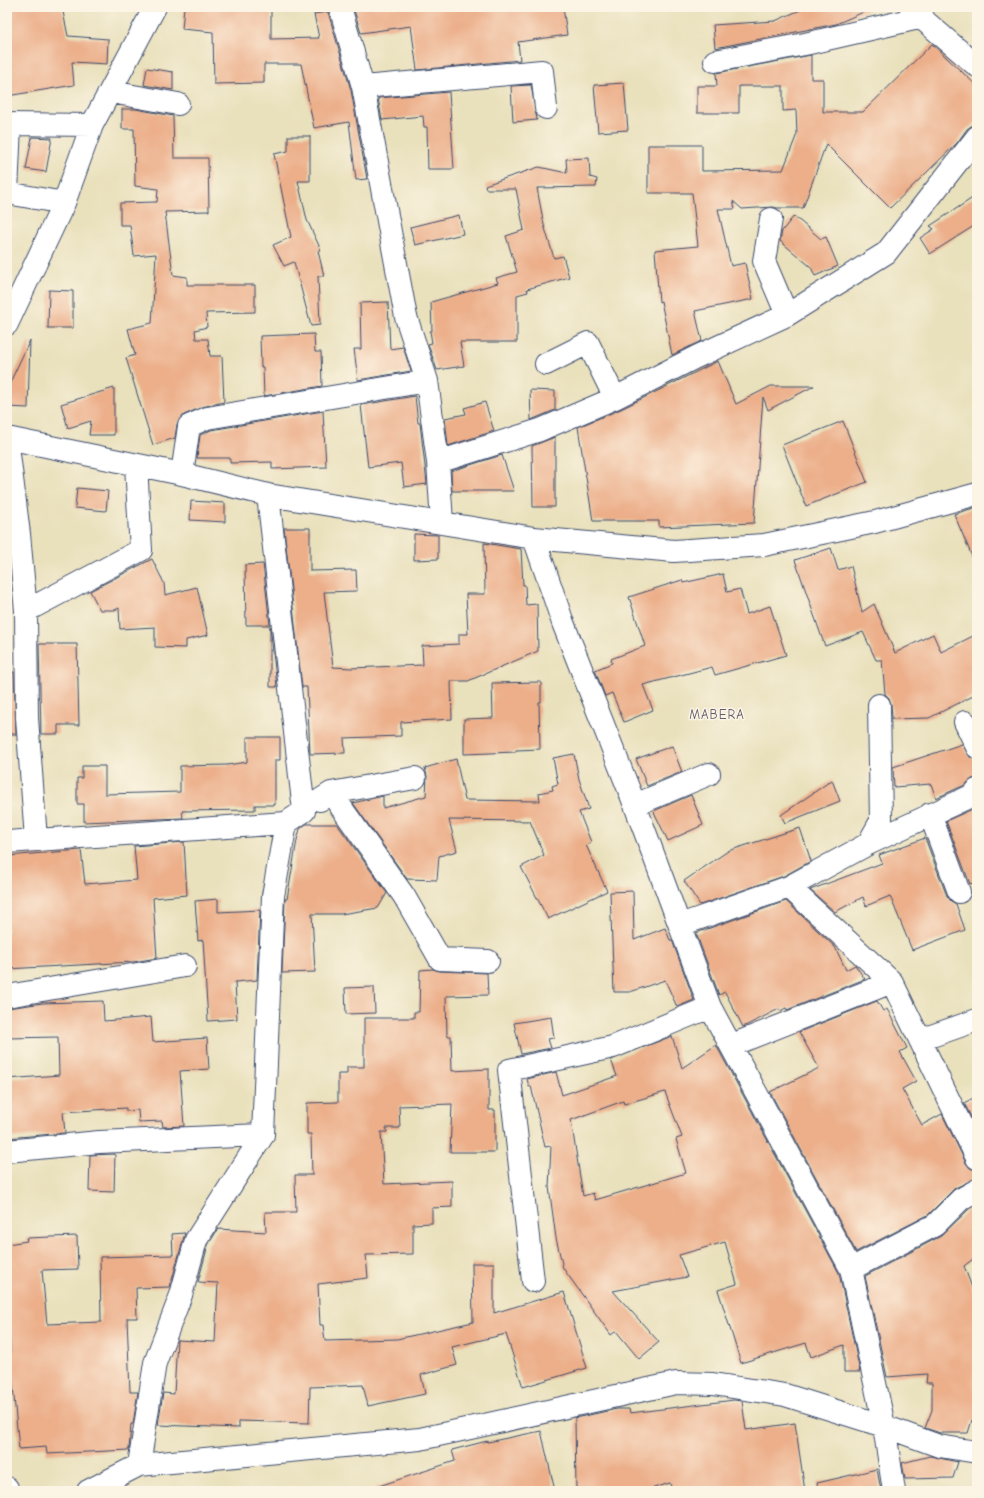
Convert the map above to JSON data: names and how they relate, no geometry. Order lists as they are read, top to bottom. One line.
{"districts":["MABERA"]}
